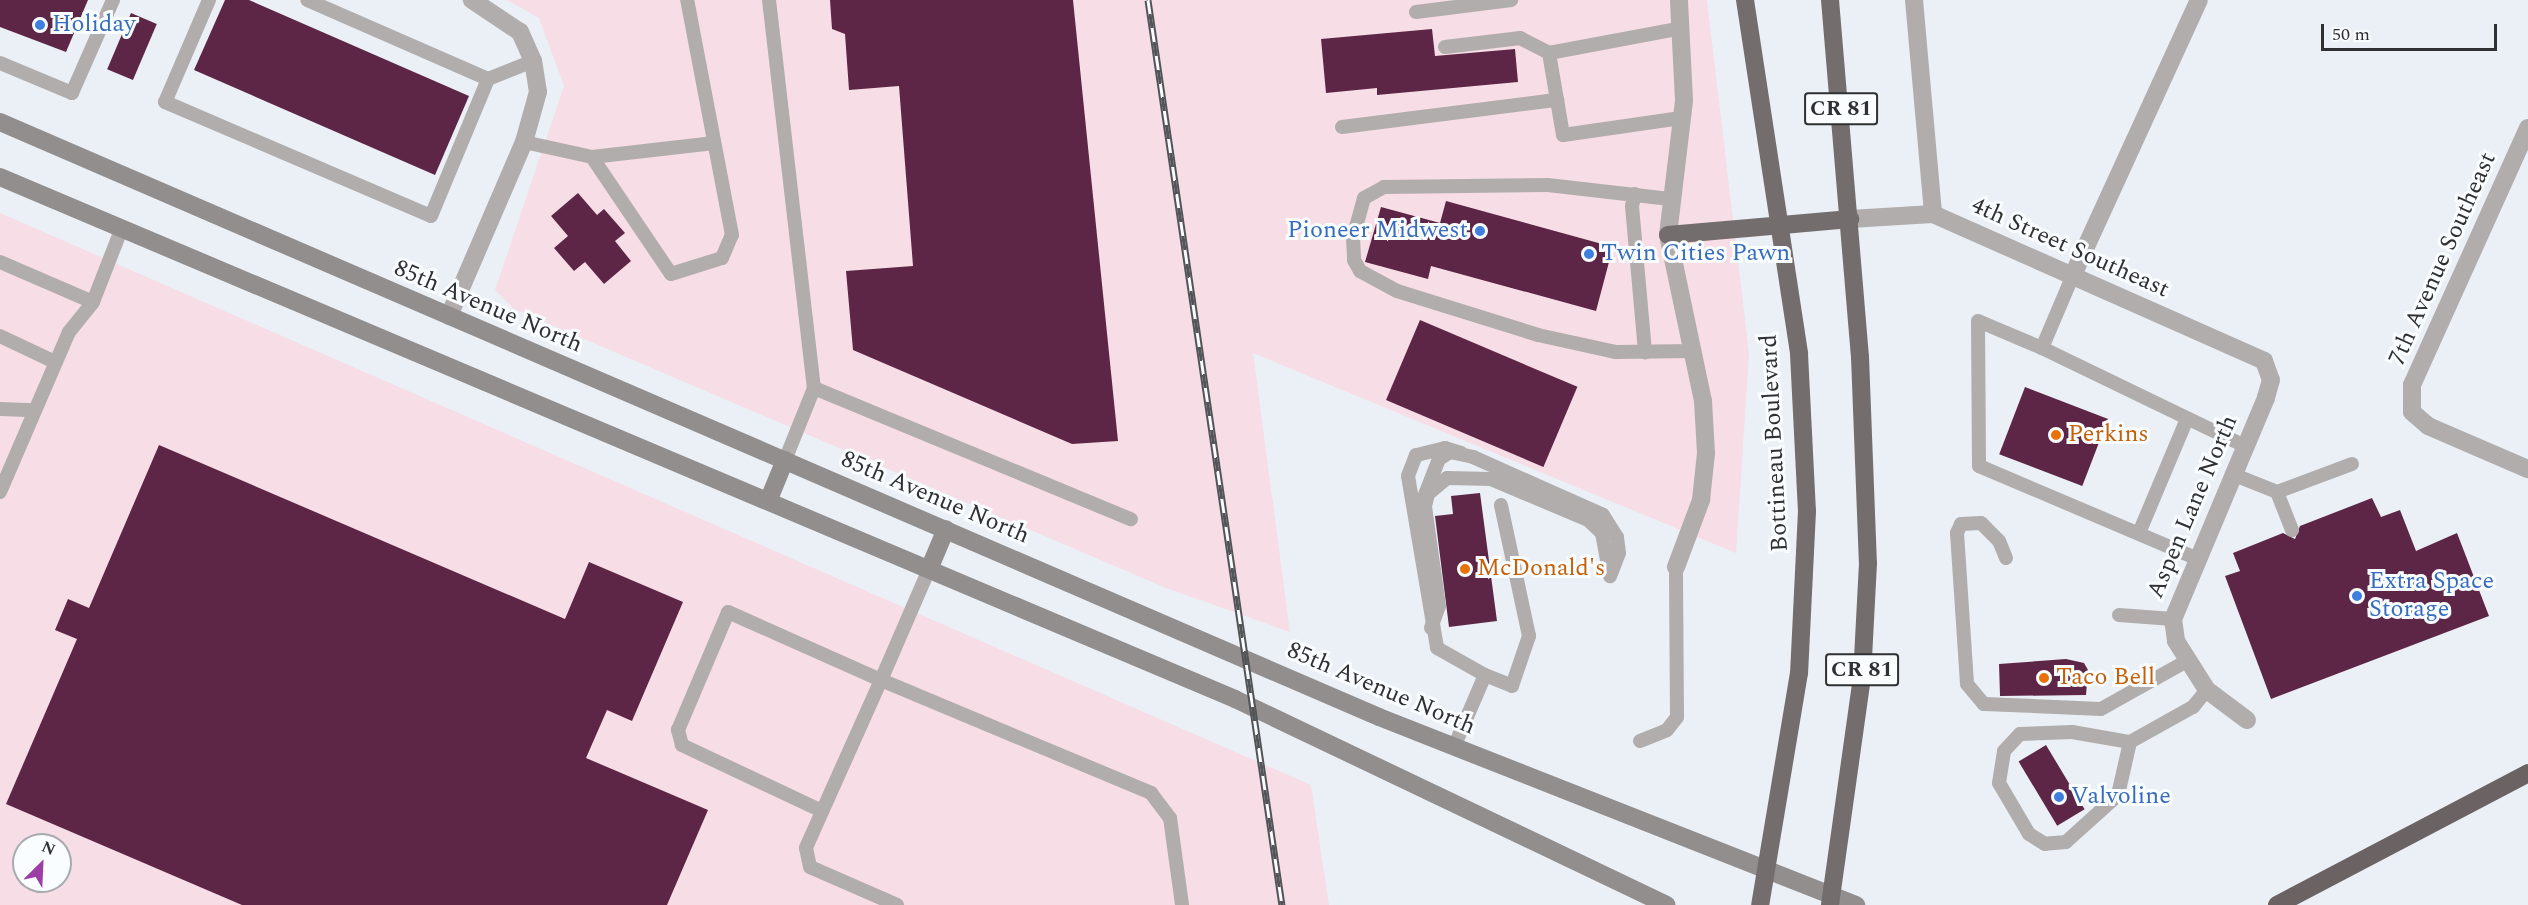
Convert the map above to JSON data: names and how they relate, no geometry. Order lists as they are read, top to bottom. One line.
{"streets":{"highway":["CR 81","Bottineau Boulevard"],"main road":["85th Avenue North"],"street":["4th Street Southeast","7th Avenue Southeast","Aspen Lane North"]},"crossings":[["CR 81","4th Street Southeast"],["CR 81","85th Avenue North"],["4th Street Southeast","Aspen Lane North"],["85th Avenue North","Bottineau Boulevard"]],"places":["Holiday","Pioneer Midwest","Twin Cities Pawn","Perkins","McDonald's","Extra Space Storage","Taco Bell","Valvoline"],"scale_bar":"50 m","north":"top right"}
